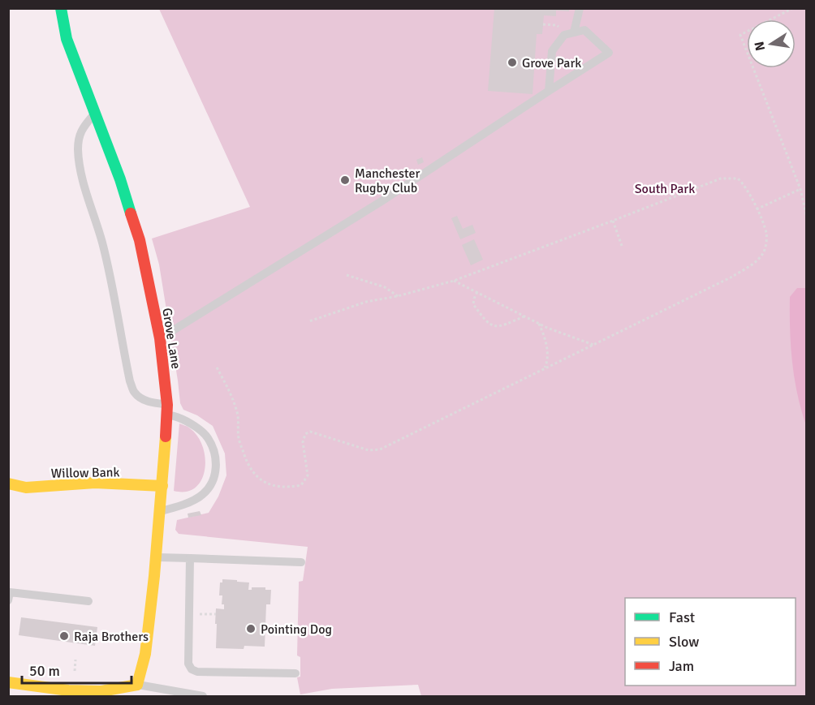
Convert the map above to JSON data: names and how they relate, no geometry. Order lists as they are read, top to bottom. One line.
{"streets":{"main road":["Grove Lane","Willow Bank"]},"crossings":[["Grove Lane","Willow Bank"]],"parks":["South Park"],"places":["Grove Park","Manchester Rugby Club","Pointing Dog","Raja Brothers"],"legend":["Fast","Slow","Jam"],"scale_bar":"50 m","north":"left"}
